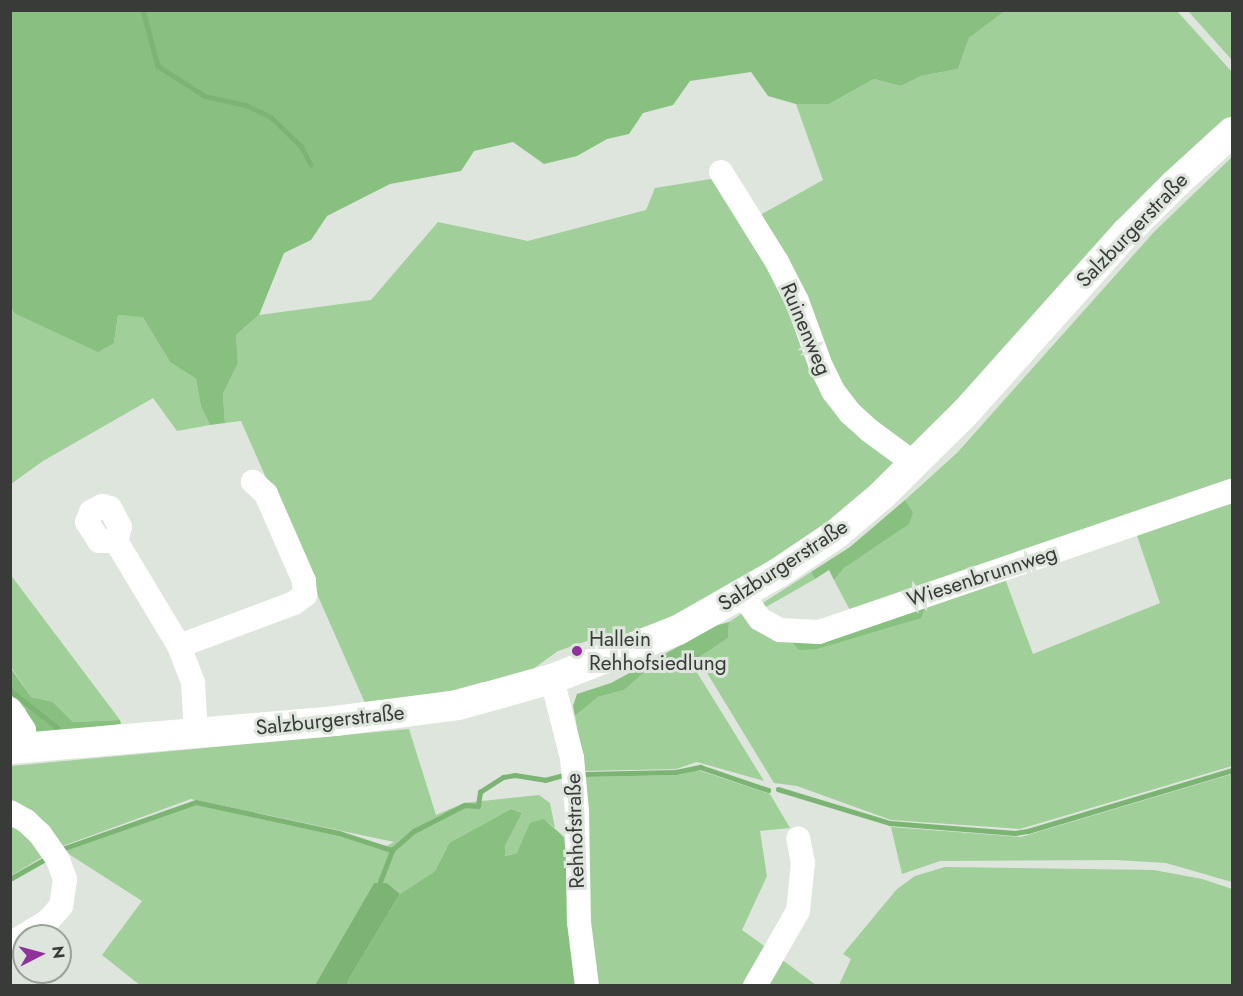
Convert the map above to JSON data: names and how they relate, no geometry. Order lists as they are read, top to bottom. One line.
{"streets":{"main road":["Salzburgerstraße"],"street":["Ruinenweg","Wiesenbrunnweg","Rehhofstraße"]},"crossings":[["Salzburgerstraße","Ruinenweg"],["Salzburgerstraße","Wiesenbrunnweg"],["Salzburgerstraße","Rehhofstraße"]],"places":["Hallein Rehhofsiedlung"],"north":"right"}
